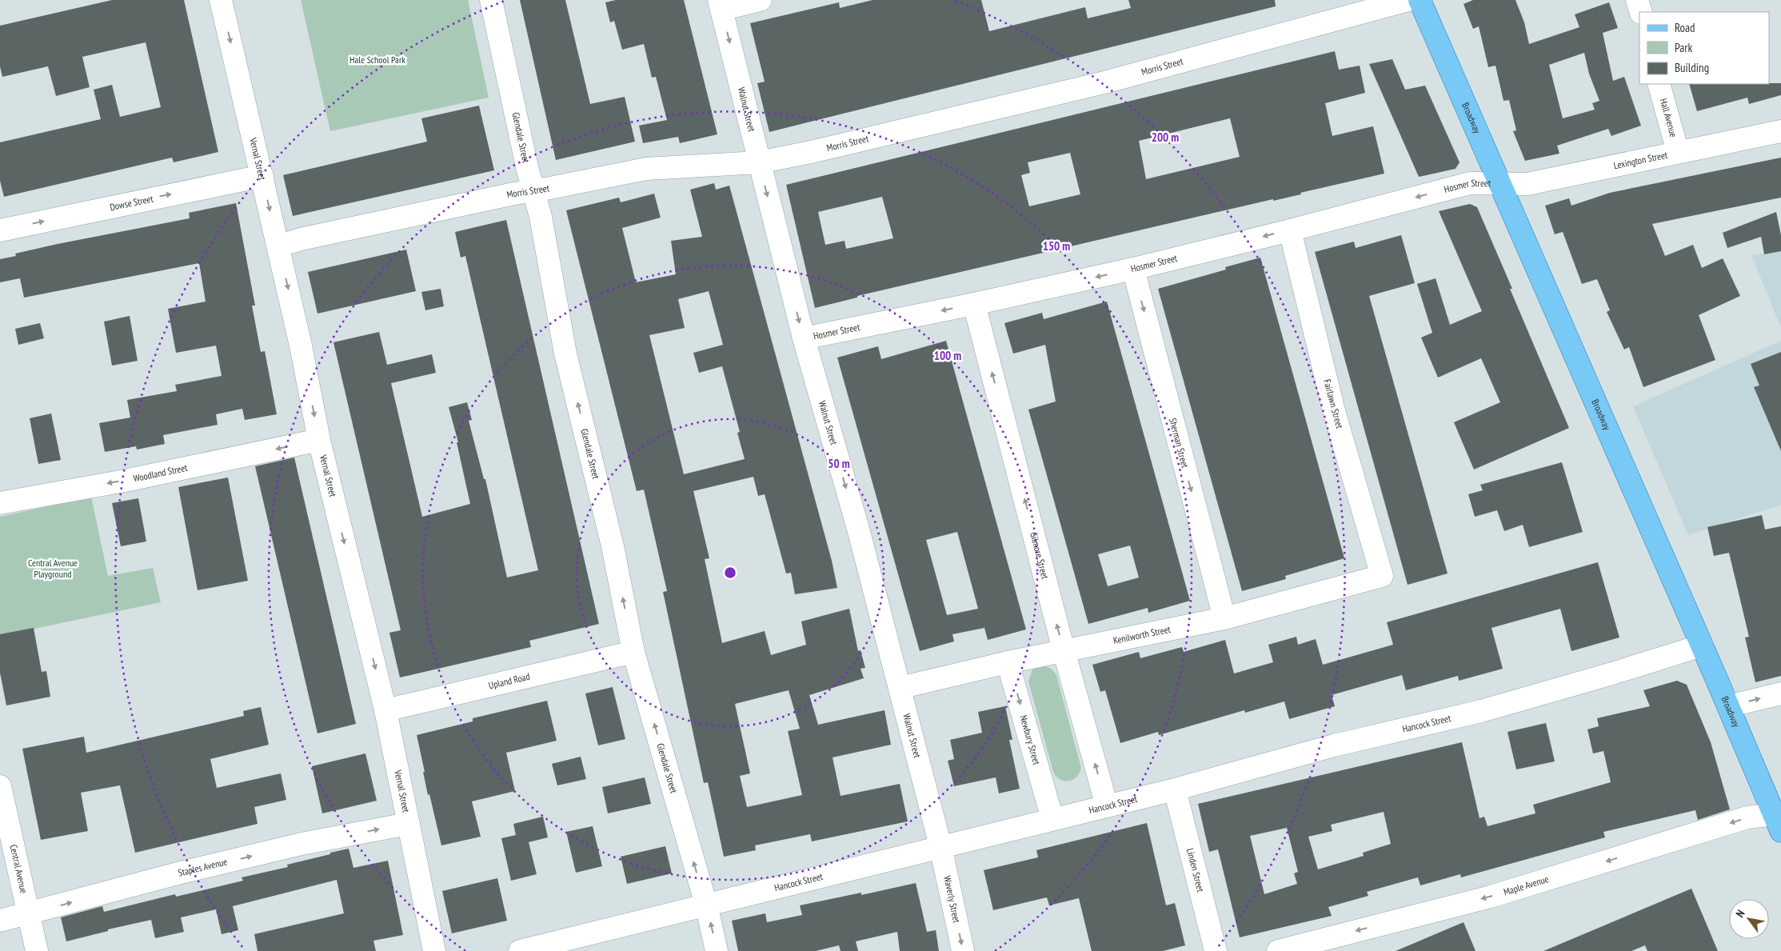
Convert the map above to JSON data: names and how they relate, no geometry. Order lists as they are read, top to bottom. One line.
{"streets":{"main road":["Broadway"],"street":["Morris Street","Walnut Street","Hall Avenue","Glendale Street","Vernal Street","Lexington Street","Hosmer Street","Dowse Street","Fairlawn Street","Sherman Street","Woodland Street","Gilmore Street","Kenilworth Street","Upland Road","Hancock Street","Newbury Street","Staples Avenue","Central Avenue","Linden Street","Maple Avenue","Waverly Street"]},"crossings":[["Morris Street","Walnut Street"],["Morris Street","Glendale Street"],["Morris Street","Vernal Street"],["Walnut Street","Hosmer Street"],["Walnut Street","Kenilworth Street"],["Walnut Street","Hancock Street"],["Walnut Street","Waverly Street"],["Hall Avenue","Lexington Street"],["Broadway","Lexington Street"],["Broadway","Hosmer Street"],["Broadway","Hancock Street"],["Broadway","Maple Avenue"],["Glendale Street","Upland Road"],["Glendale Street","Hancock Street"],["Vernal Street","Dowse Street"],["Vernal Street","Woodland Street"],["Vernal Street","Upland Road"],["Vernal Street","Staples Avenue"],["Lexington Street","Hosmer Street"],["Hosmer Street","Fairlawn Street"],["Hosmer Street","Sherman Street"],["Hosmer Street","Gilmore Street"],["Fairlawn Street","Kenilworth Street"],["Sherman Street","Kenilworth Street"],["Gilmore Street","Kenilworth Street"],["Gilmore Street","Hancock Street"],["Kenilworth Street","Newbury Street"],["Hancock Street","Newbury Street"],["Hancock Street","Linden Street"],["Hancock Street","Waverly Street"],["Staples Avenue","Central Avenue"]],"one_way":["Walnut Street","Glendale Street","Vernal Street","Hosmer Street","Dowse Street","Sherman Street","Woodland Street","Gilmore Street","Newbury Street","Staples Avenue","Maple Avenue","Waverly Street"],"parks":["Hale School Park","Central Avenue Playground"],"legend":["Road","Park","Building"],"north":"top left","rings":["200 m","150 m","100 m","50 m"]}
